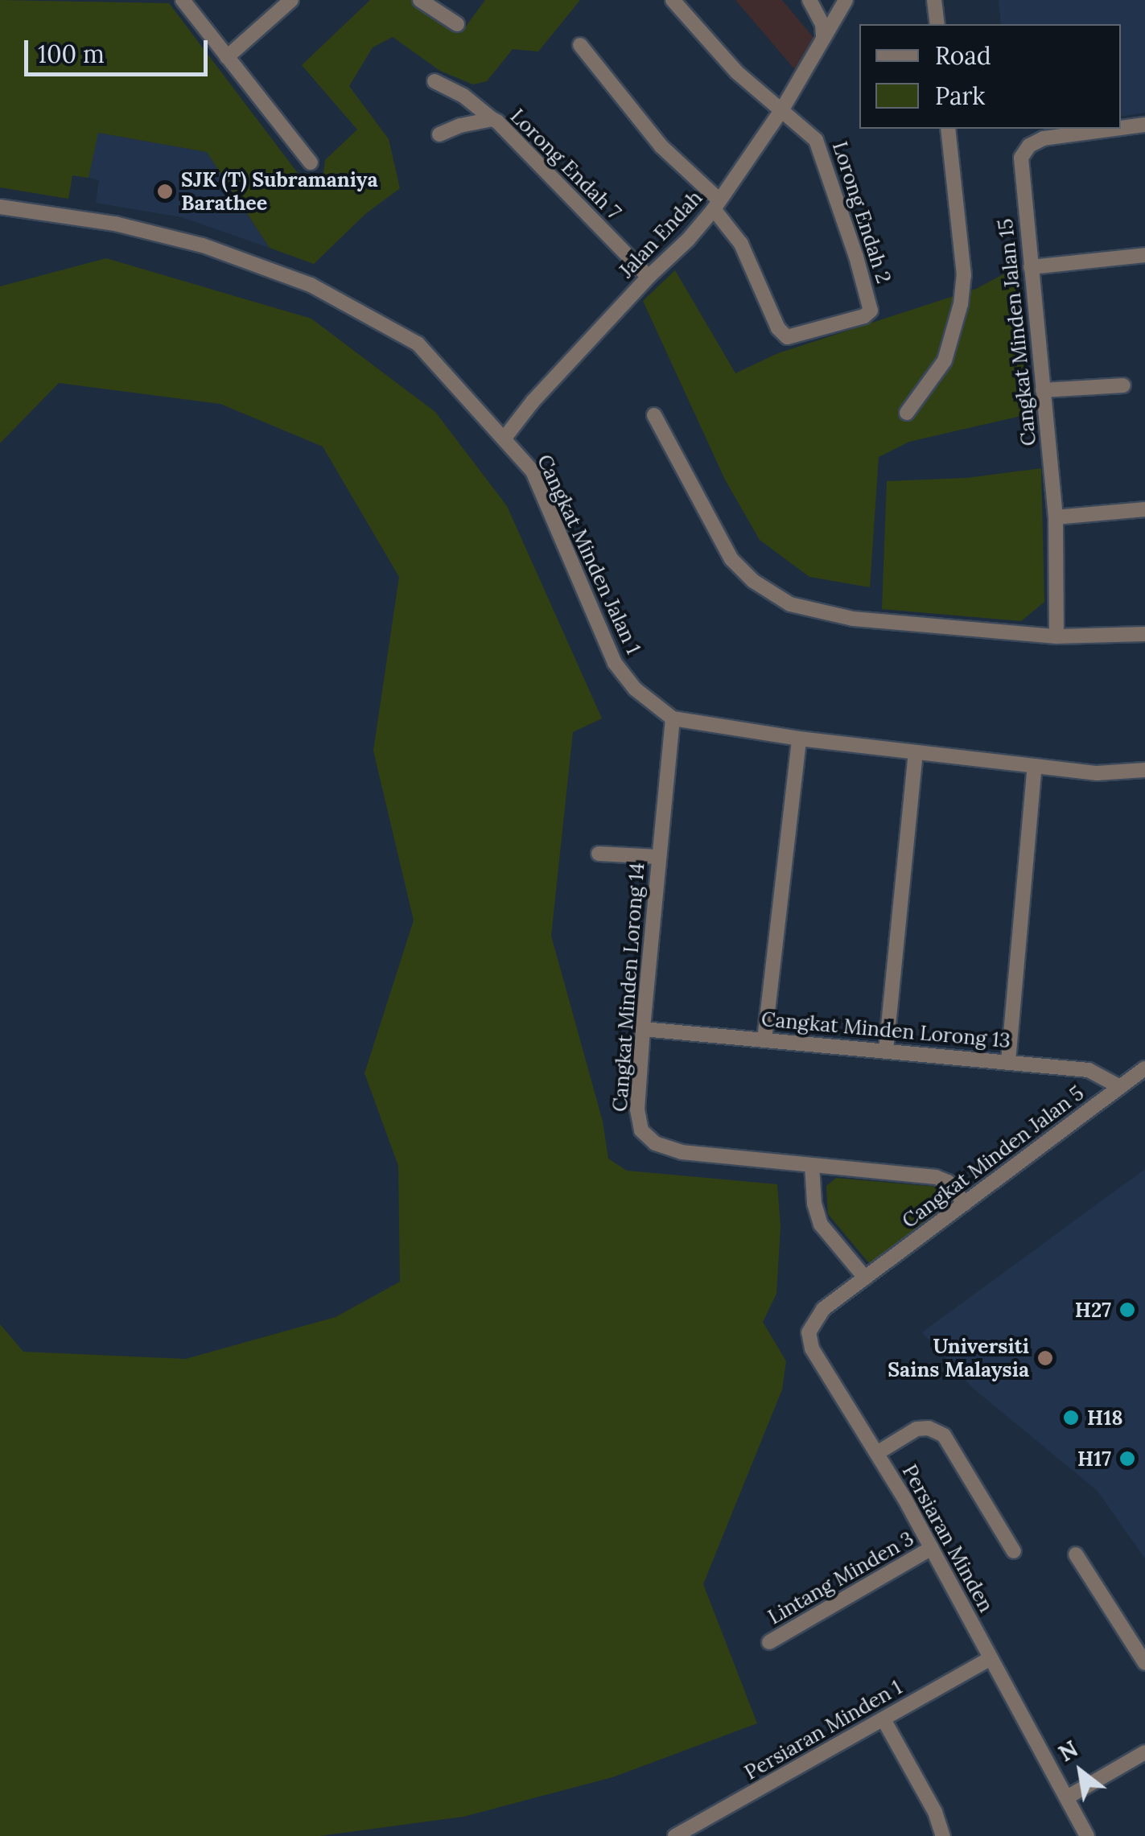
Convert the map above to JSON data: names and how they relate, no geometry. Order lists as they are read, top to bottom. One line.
{"streets":{"street":["Lorong Endah 7","Lorong Endah 2","Jalan Endah","Cangkat Minden Jalan 15","Cangkat Minden Jalan 1","Cangkat Minden Lorong 14","Cangkat Minden Lorong 13","Cangkat Minden Jalan 5","Persiaran Minden","Lintang Minden 3","Persiaran Minden 1"]},"crossings":[["Lorong Endah 7","Jalan Endah"],["Lorong Endah 2","Jalan Endah"],["Jalan Endah","Cangkat Minden Jalan 1"],["Cangkat Minden Jalan 1","Cangkat Minden Lorong 14"],["Cangkat Minden Lorong 14","Cangkat Minden Lorong 13"],["Cangkat Minden Lorong 14","Cangkat Minden Jalan 5"],["Cangkat Minden Lorong 13","Cangkat Minden Jalan 5"],["Cangkat Minden Jalan 5","Persiaran Minden"],["Persiaran Minden","Lintang Minden 3"],["Persiaran Minden","Persiaran Minden 1"]],"places":["SJK (T) Subramaniya Barathee","H27","Universiti Sains Malaysia","H18","H17"],"legend":["Road","Park"],"scale_bar":"100 m","north":"top left"}
